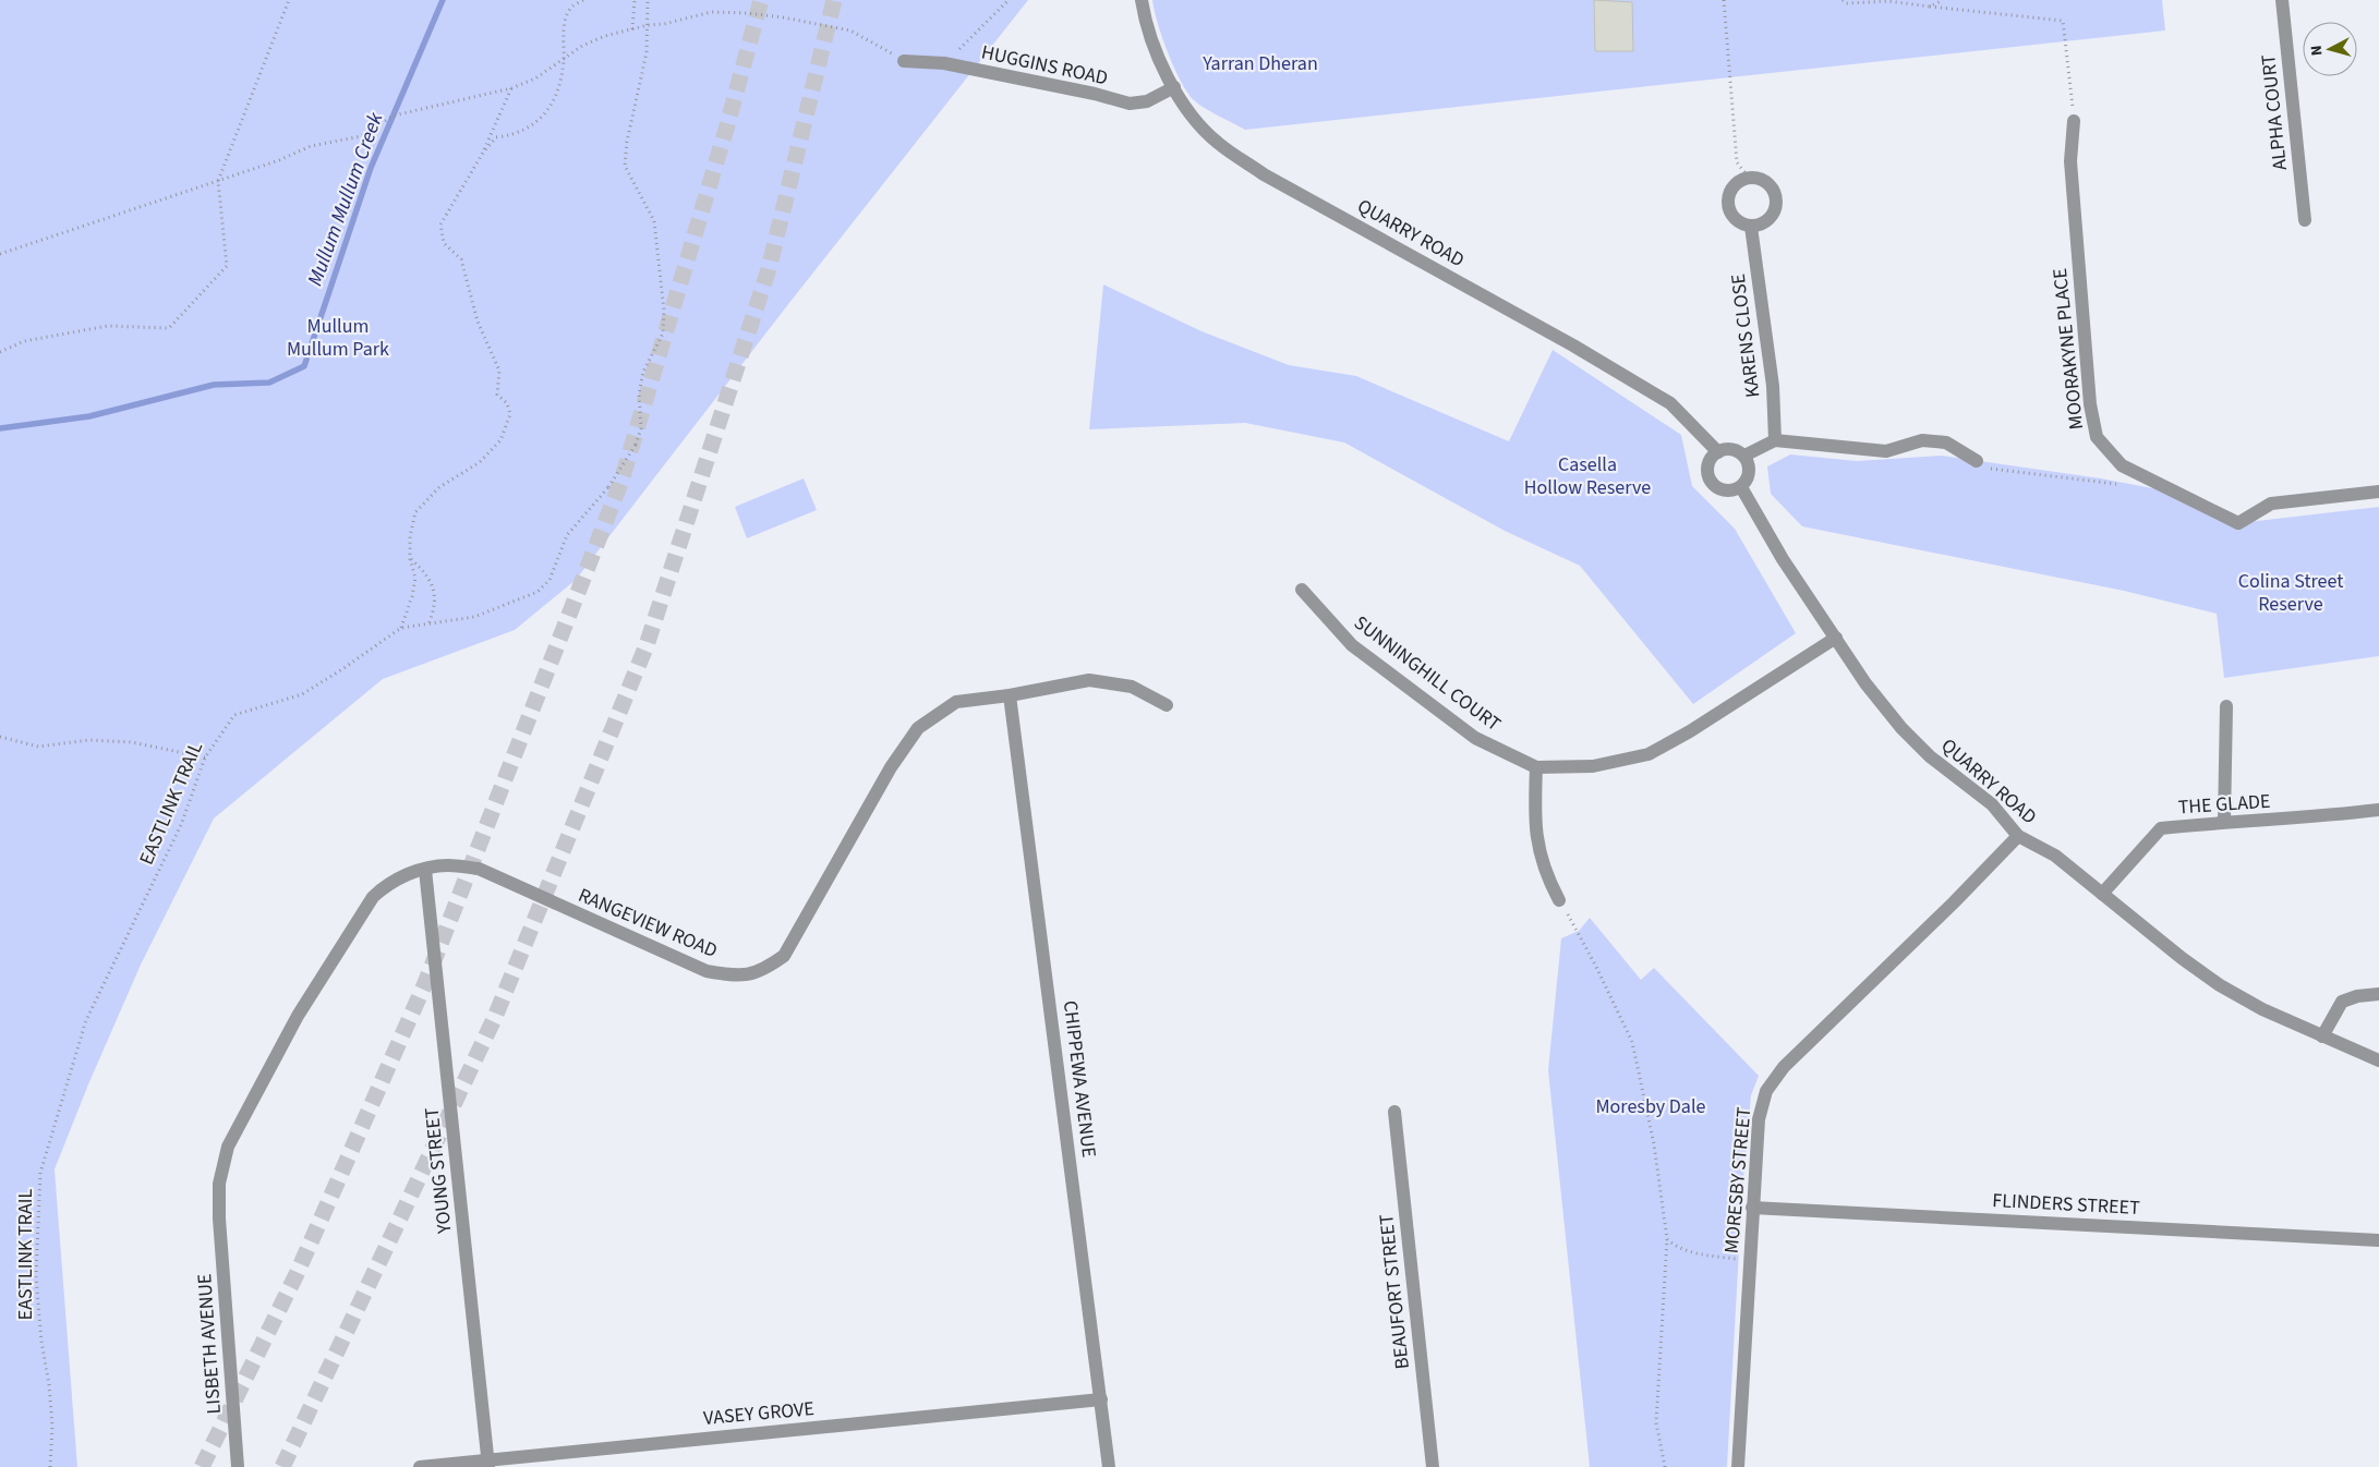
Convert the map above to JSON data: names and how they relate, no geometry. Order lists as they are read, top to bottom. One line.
{"streets":{"street":["HUGGINS ROAD","ALPHA COURT","QUARRY ROAD","KARENS CLOSE","MOORAKYNE PLACE","SUNNINGHILL COURT","THE GLADE","RANGEVIEW ROAD","CHIPPEWA AVENUE","YOUNG STREET","MORESBY STREET","FLINDERS STREET","BEAUFORT STREET","LISBETH AVENUE","VASEY GROVE"],"path":["EASTLINK TRAIL"]},"crossings":[["HUGGINS ROAD","QUARRY ROAD"],["QUARRY ROAD","SUNNINGHILL COURT"],["QUARRY ROAD","THE GLADE"],["QUARRY ROAD","MORESBY STREET"],["RANGEVIEW ROAD","CHIPPEWA AVENUE"],["RANGEVIEW ROAD","YOUNG STREET"],["RANGEVIEW ROAD","LISBETH AVENUE"],["CHIPPEWA AVENUE","VASEY GROVE"],["YOUNG STREET","VASEY GROVE"],["MORESBY STREET","FLINDERS STREET"]],"water":["Mullum Mullum Creek"],"parks":["Yarran Dheran","Mullum Mullum Park","Casella Hollow Reserve","Colina Street Reserve","Moresby Dale"],"north":"left"}
